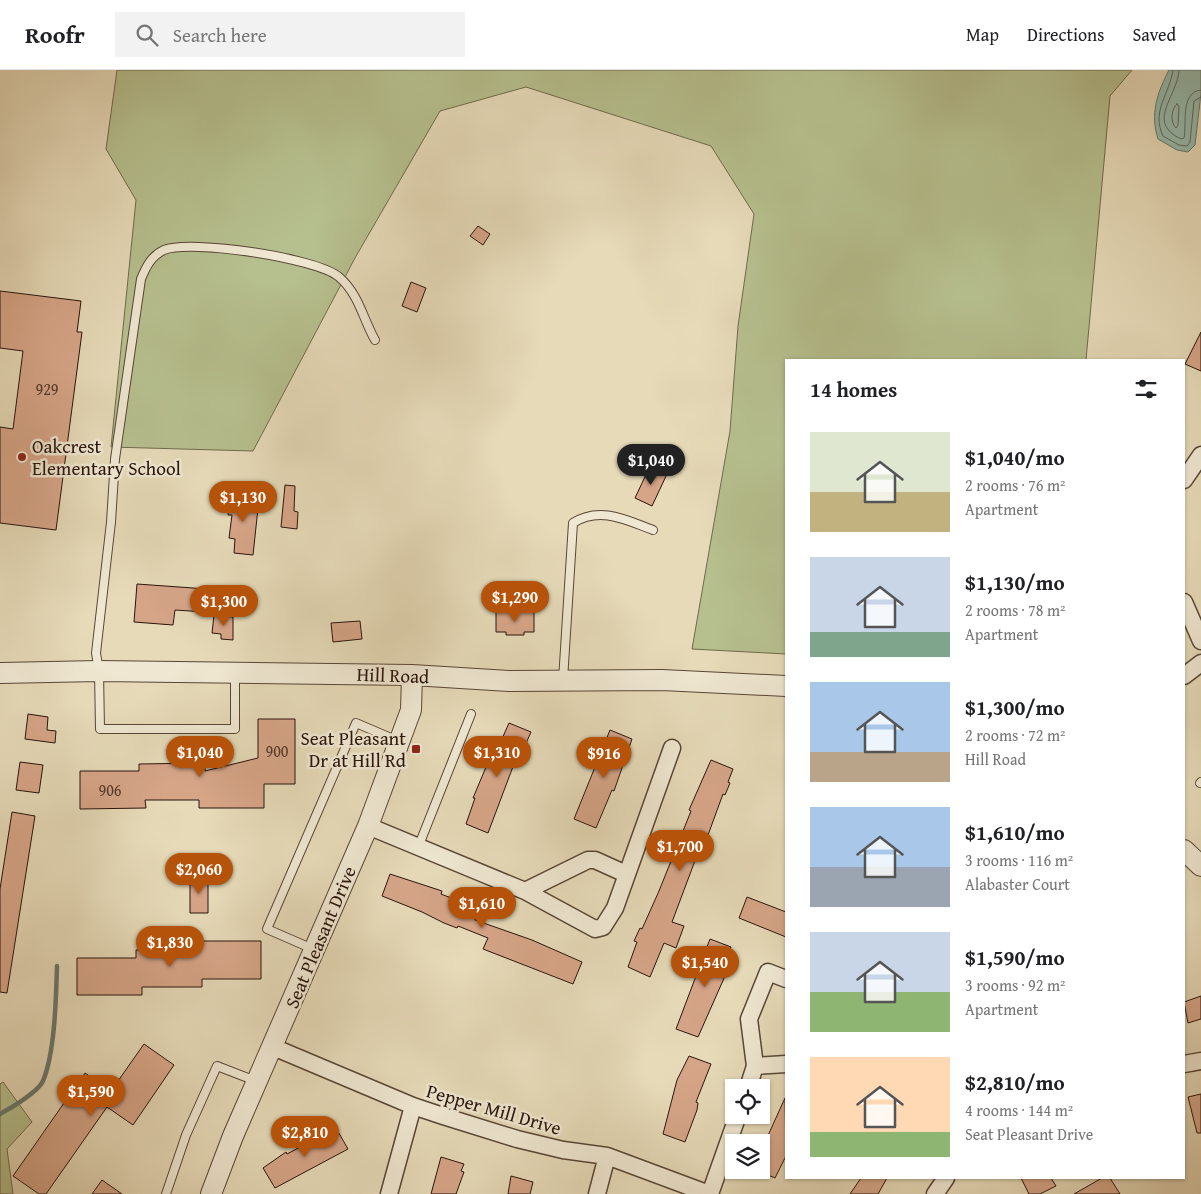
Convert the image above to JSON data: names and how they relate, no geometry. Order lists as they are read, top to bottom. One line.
{"streets":{"street":["Hill Road","Seat Pleasant Drive","Pepper Mill Drive"]},"crossings":[["Hill Road","Seat Pleasant Drive"],["Seat Pleasant Drive","Pepper Mill Drive"]],"places":{"other":["Oakcrest Elementary School"],"transit":["Seat Pleasant Dr at Hill Rd"]},"house_numbers":["929","900","906"],"page":{"header":"Roofr","search":"Search here","nav":["Map","Directions","Saved"],"heading":"14 homes","list":[{"name":"$1,040/mo","note":"2 rooms · 76 m² · Apartment"},{"name":"$1,130/mo","note":"2 rooms · 78 m² · Apartment"},{"name":"$1,300/mo","note":"2 rooms · 72 m² · Hill Road"},{"name":"$1,610/mo","note":"3 rooms · 116 m² · Alabaster Court"},{"name":"$1,590/mo","note":"3 rooms · 92 m² · Apartment"},{"name":"$2,810/mo","note":"4 rooms · 144 m² · Seat Pleasant Drive"}],"price":["$1,040","$1,130","$1,290","$1,300","$1,040","$1,310","$916","$1,700","$2,060","$1,610","$1,830","$1,540","$1,590","$2,810"]}}
